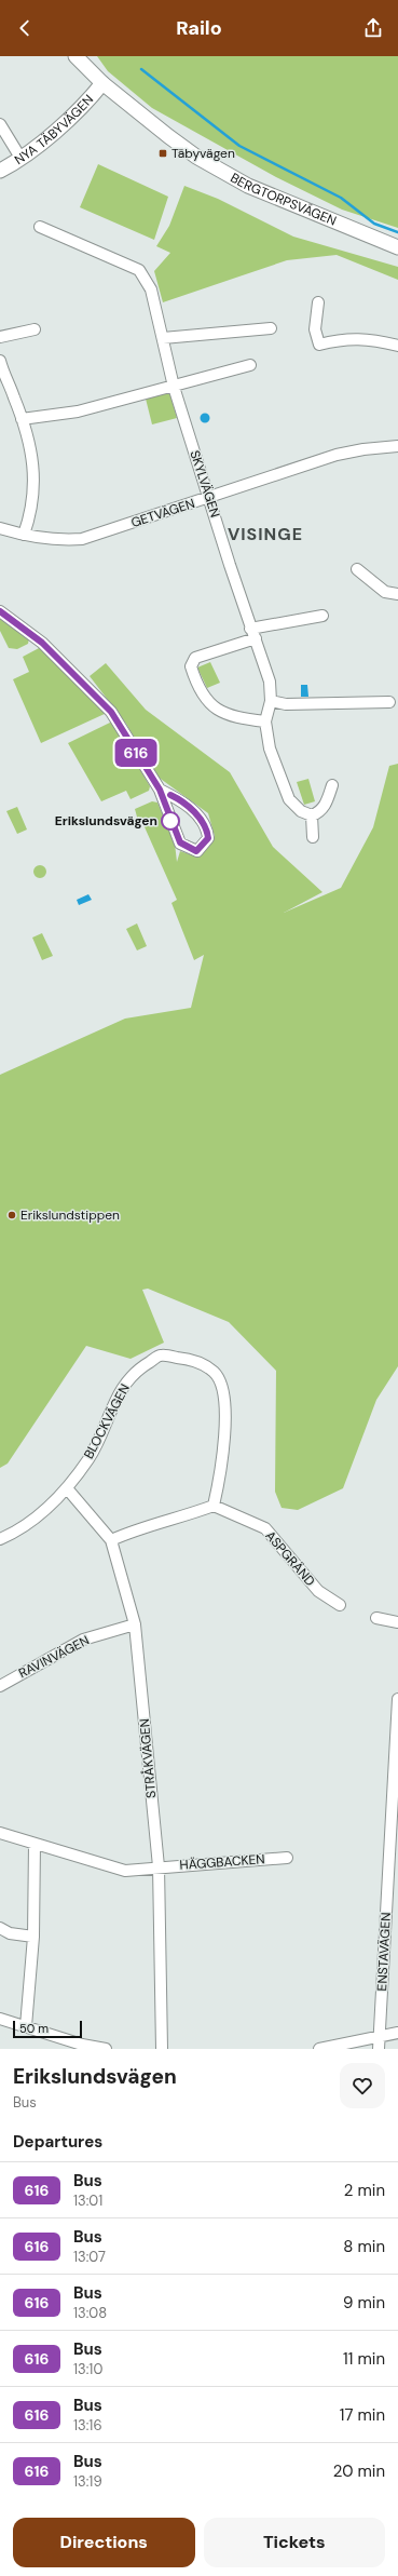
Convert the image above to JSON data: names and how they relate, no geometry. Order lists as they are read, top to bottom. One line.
{"streets":{"main road":["NYA TÄBYVÄGEN","BERGTORPSVÄGEN"],"street":["SKYLVÄGEN","GETVÄGEN","BLOCKVÄGEN","ASPGRÄND","RAVINVÄGEN","STRÅKVÄGEN","HÄGGBACKEN","ENSTAVÄGEN"]},"crossings":[["NYA TÄBYVÄGEN","BERGTORPSVÄGEN"],["SKYLVÄGEN","GETVÄGEN"],["BLOCKVÄGEN","ASPGRÄND"],["BLOCKVÄGEN","STRÅKVÄGEN"],["RAVINVÄGEN","STRÅKVÄGEN"],["STRÅKVÄGEN","HÄGGBACKEN"]],"districts":["VISINGE"],"places":{"transit":["Täbyvägen"],"other":["Erikslundsvägen","Erikslundstippen"]},"lines":["bus line 616"],"scale_bar":"50 m","page":{"header":"Railo","on_map":"616","scale":"50 m","heading":[["Erikslundsvägen","Bus"],"Departures"],"list":[{"mark":"616","name":"Bus","note":"13:01","value":"2 min"},{"mark":"616","name":"Bus","note":"13:07","value":"8 min"},{"mark":"616","name":"Bus","note":"13:08","value":"9 min"},{"mark":"616","name":"Bus","note":"13:10","value":"11 min"},{"mark":"616","name":"Bus","note":"13:16","value":"17 min"},{"mark":"616","name":"Bus","note":"13:19","value":"20 min"}],"buttons":["Directions","Tickets"]}}
